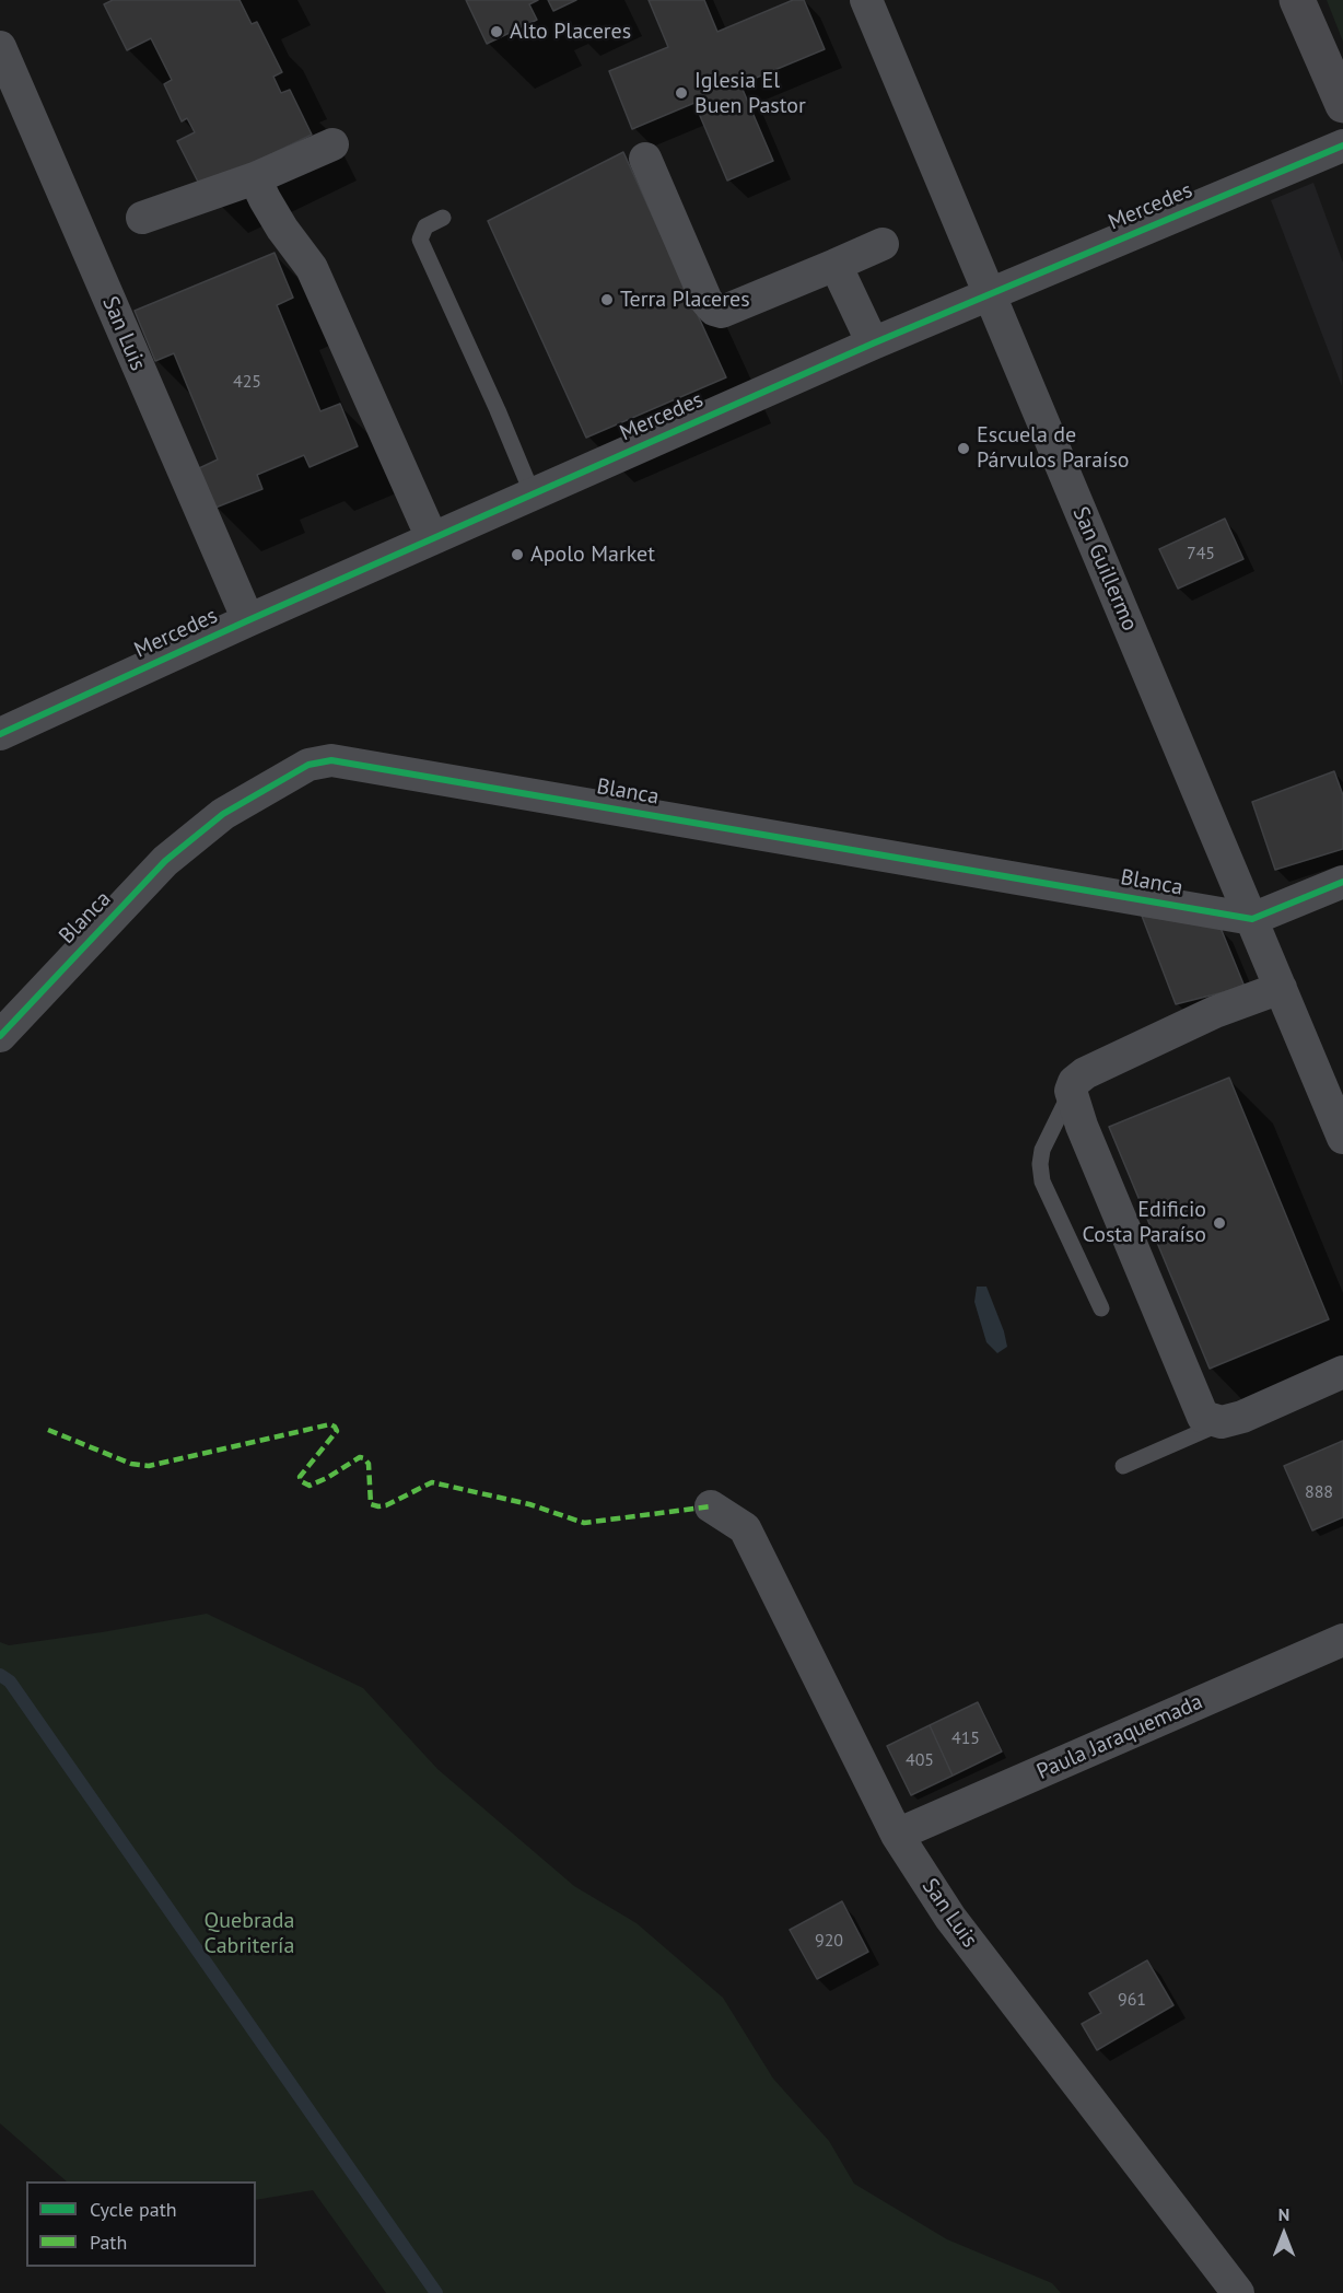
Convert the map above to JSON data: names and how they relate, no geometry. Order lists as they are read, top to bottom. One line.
{"streets":{"street":["Mercedes","San Luis","San Guillermo","Blanca","Paula Jaraquemada"]},"crossings":[["Mercedes","San Luis"],["Mercedes","San Guillermo"],["San Luis","Paula Jaraquemada"],["San Guillermo","Blanca"]],"parks":["Quebrada Cabritería"],"places":["Alto Placeres","Iglesia El Buen Pastor","Terra Placeres","Escuela de Párvulos Paraíso","Apolo Market","Edificio Costa Paraíso"],"house_numbers":["425","745","888","415","405","920","961"],"legend":["Cycle path","Path"],"north":"top"}
